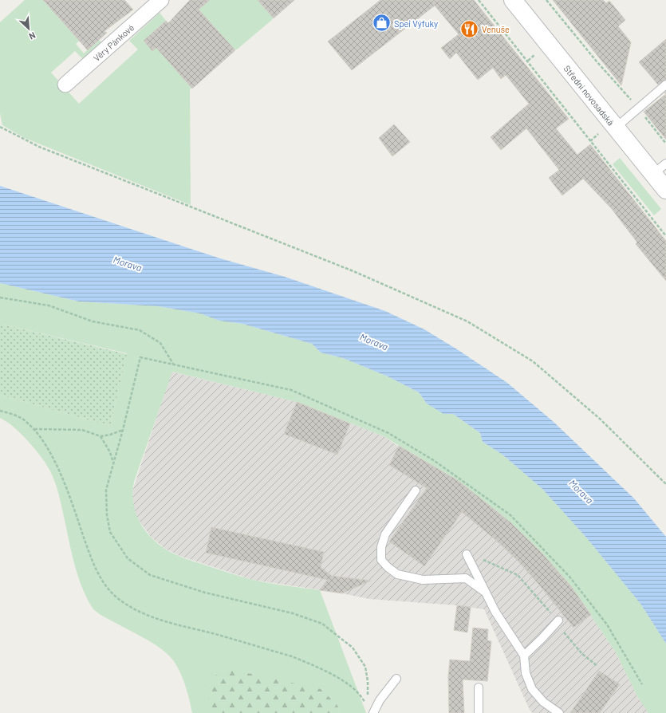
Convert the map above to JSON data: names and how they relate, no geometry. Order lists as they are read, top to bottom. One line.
{"streets":{"main road":["Střední novosadská"],"street":["Věry Pánkové"]},"water":["Morava"],"places":{"shop":["Spei Výfuky"],"restaurant":["Venuše"]},"north":"bottom right"}
